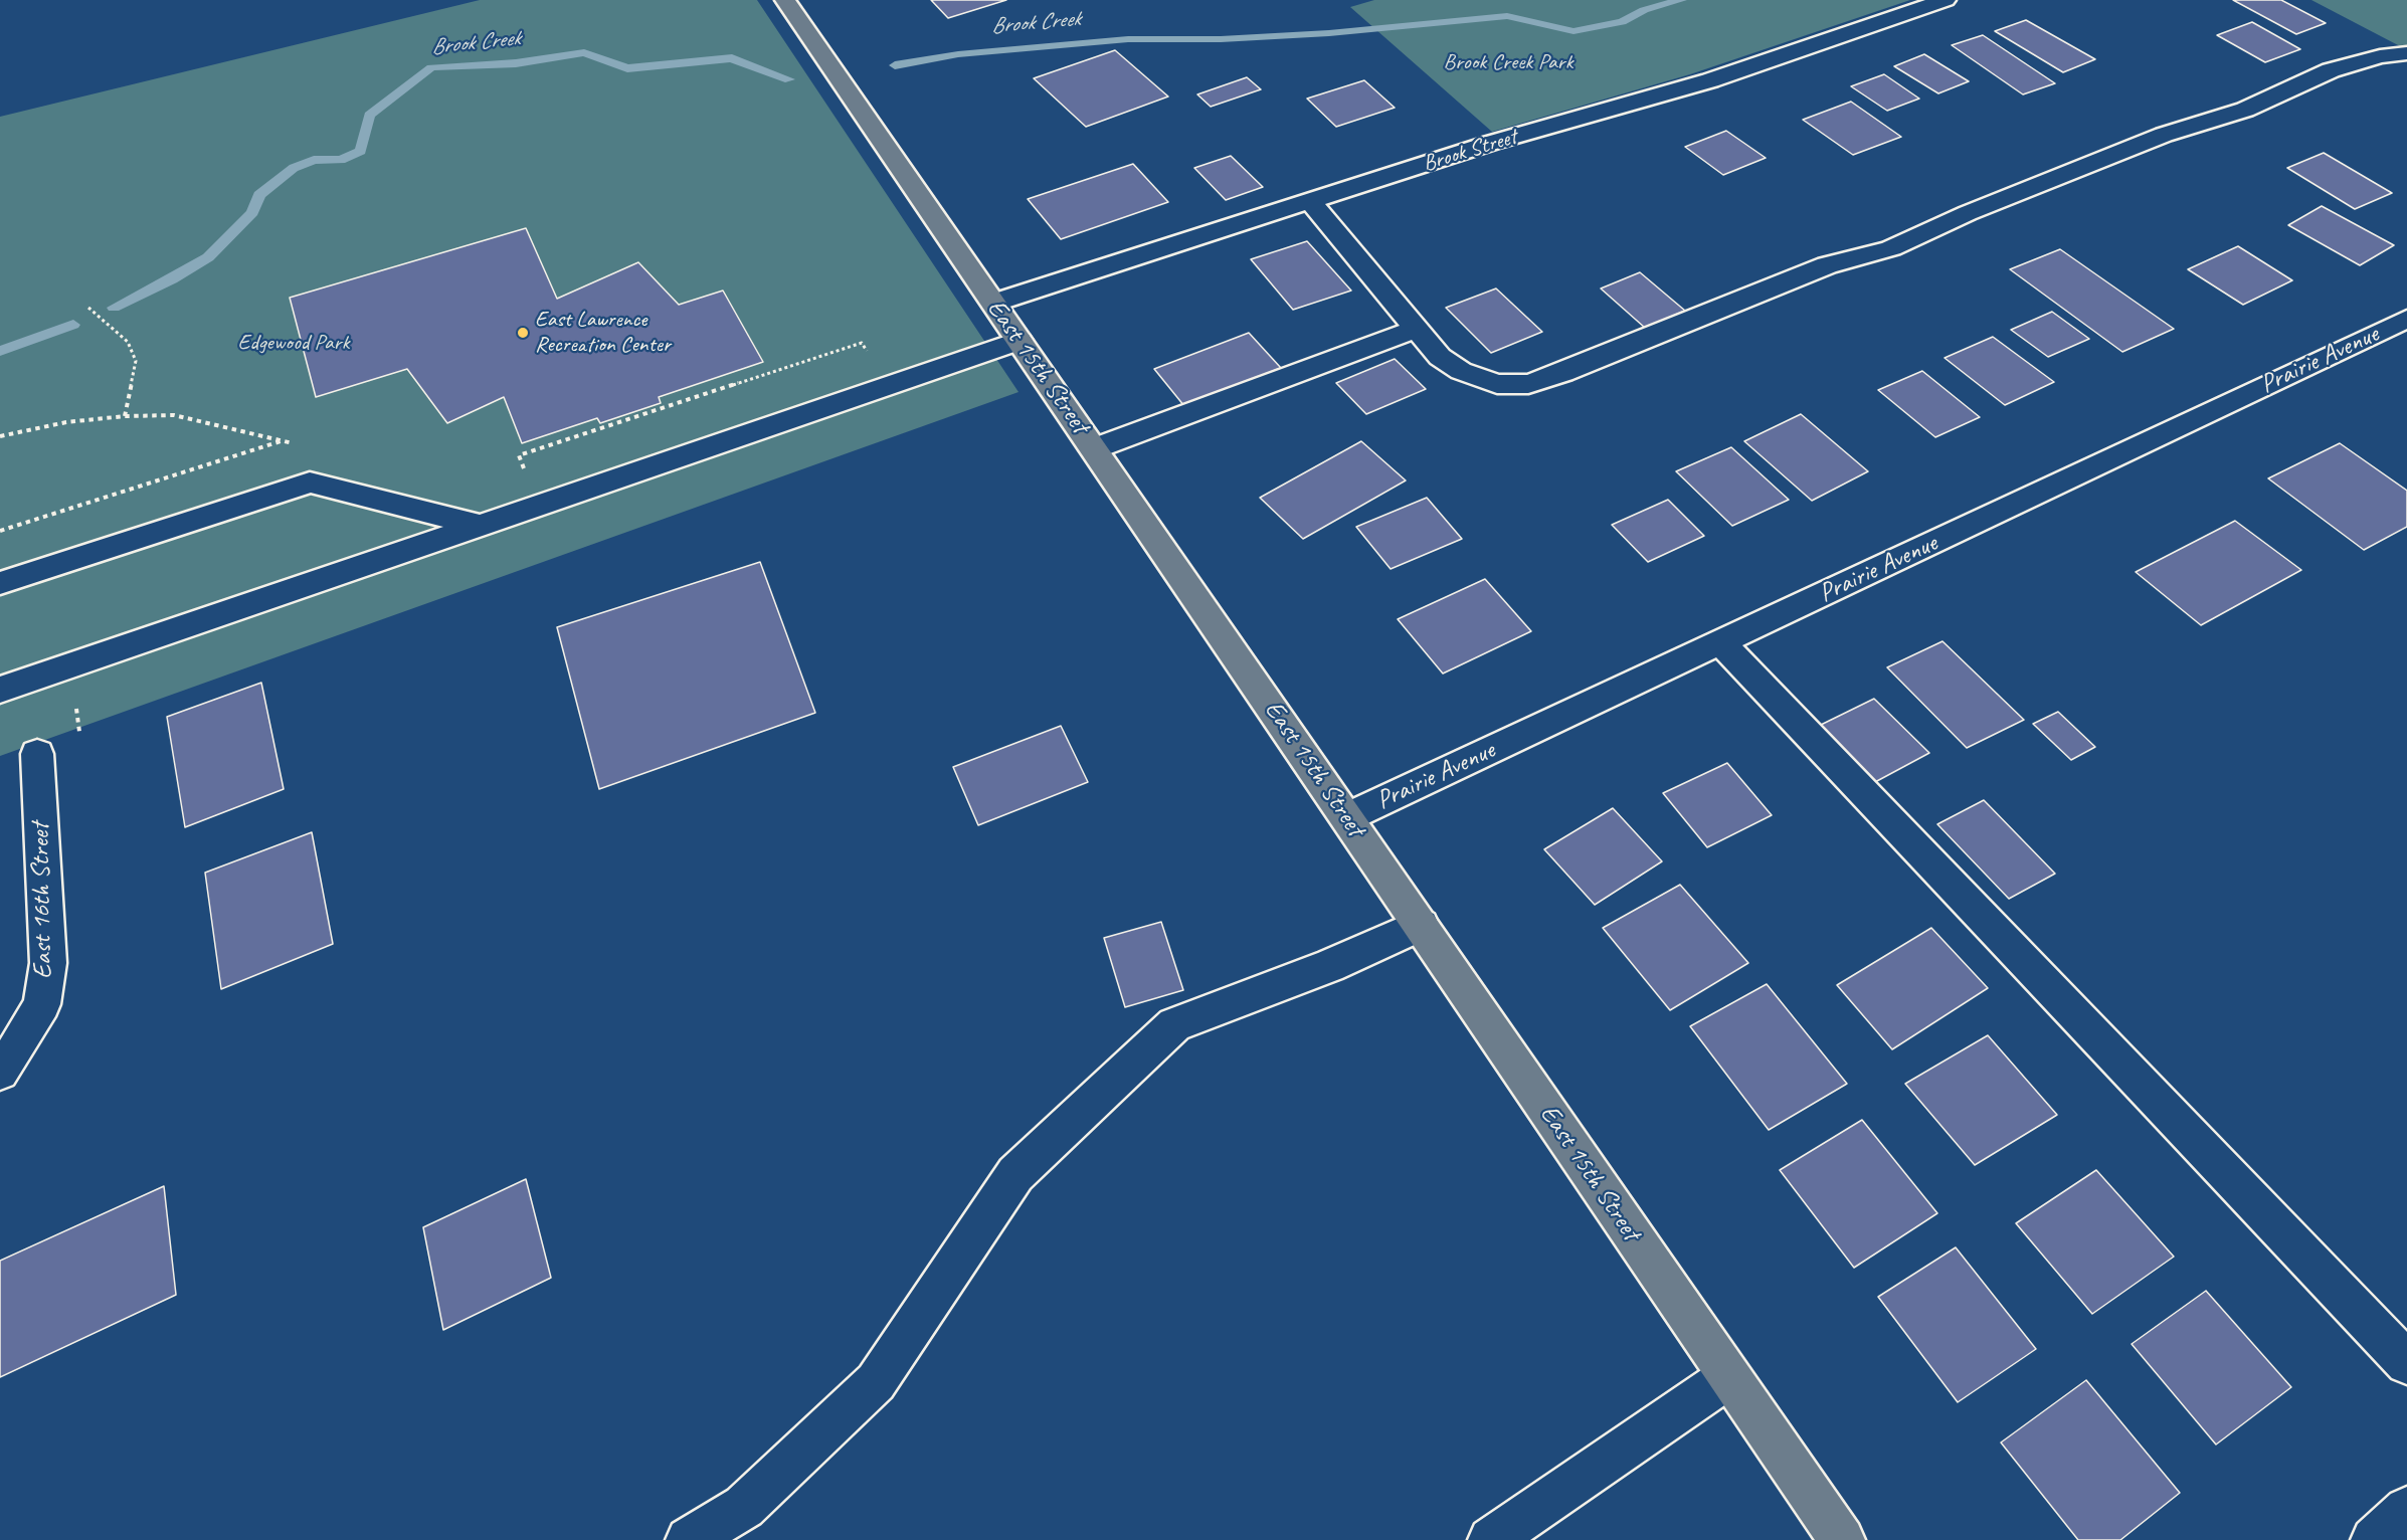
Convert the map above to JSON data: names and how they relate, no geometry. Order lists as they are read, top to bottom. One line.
{"streets":{"main road":["East 15th Street"],"street":["Brook Street","Prairie Avenue","East 16th Street"]},"crossings":[["Brook Street","East 15th Street"],["Prairie Avenue","East 15th Street"]],"water":["Brook Creek"],"parks":["Brook Creek Park","Edgewood Park"],"places":["East Lawrence Recreation Center"]}
